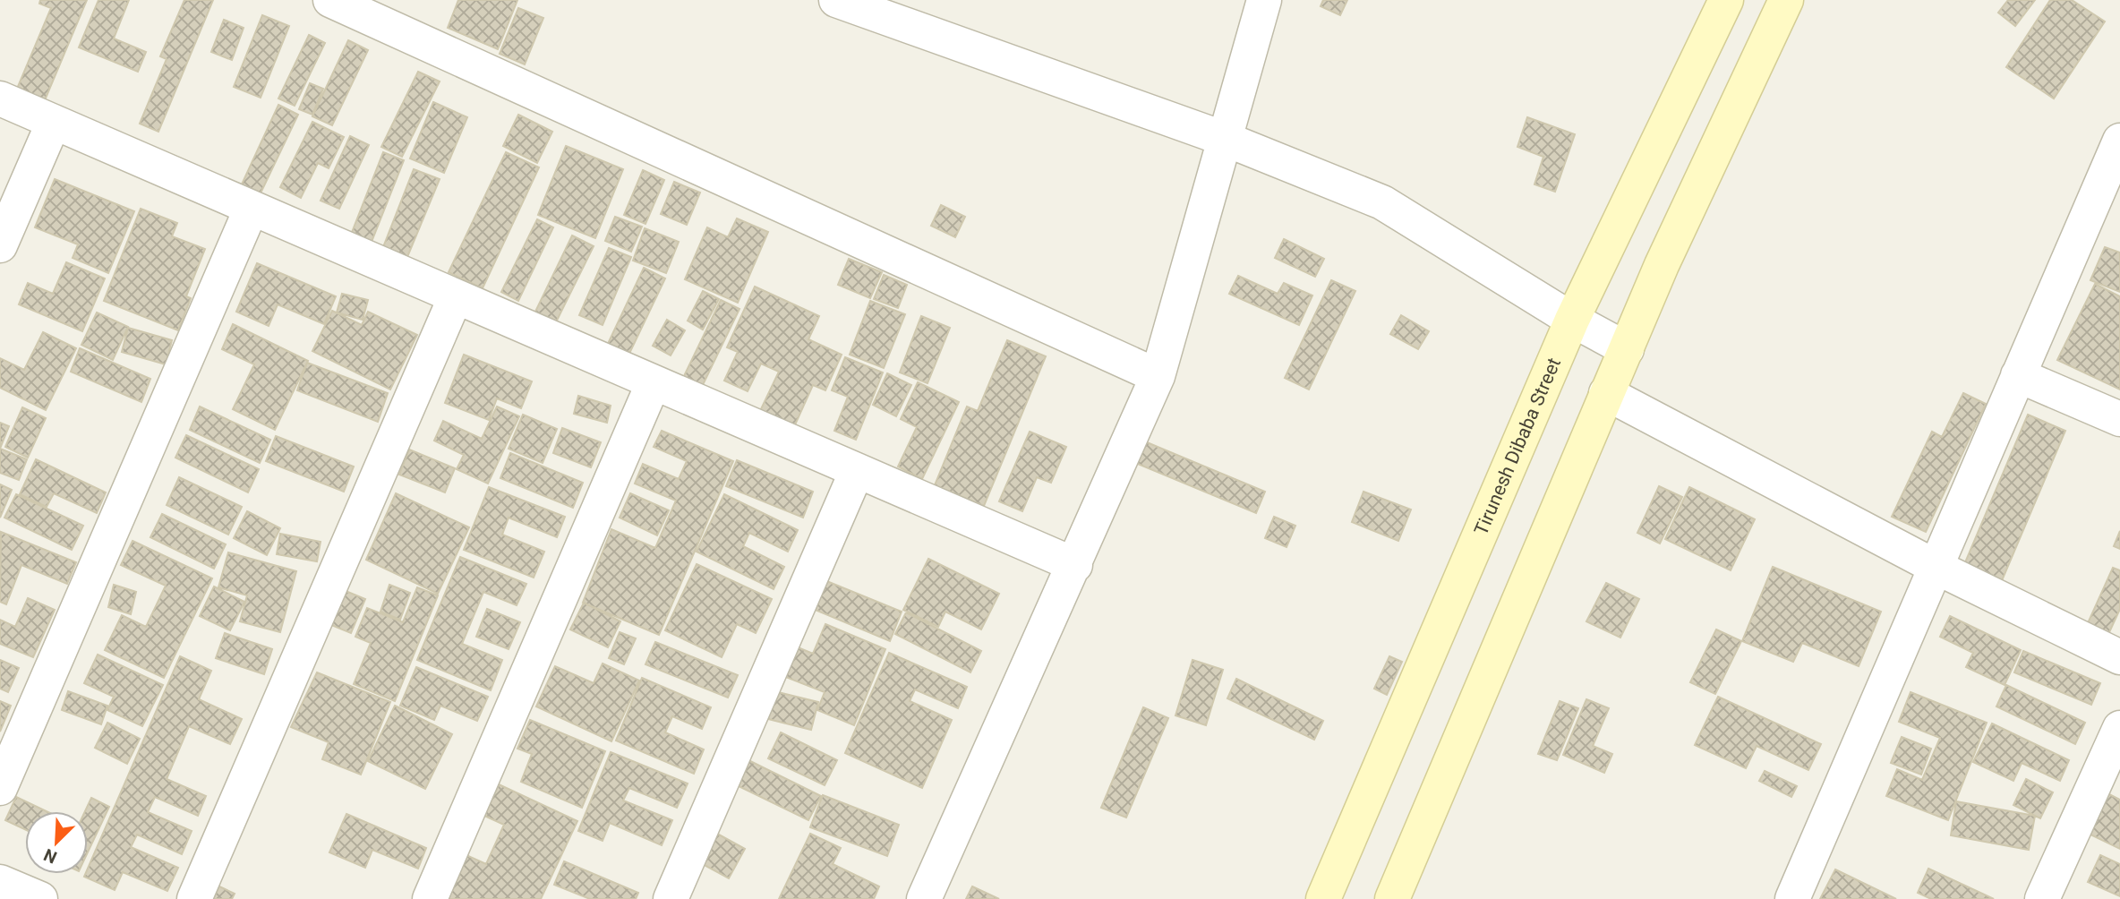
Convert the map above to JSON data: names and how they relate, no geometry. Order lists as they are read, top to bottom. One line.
{"streets":{"street":["Tirunesh Dibaba Street"]},"north":"bottom left"}
